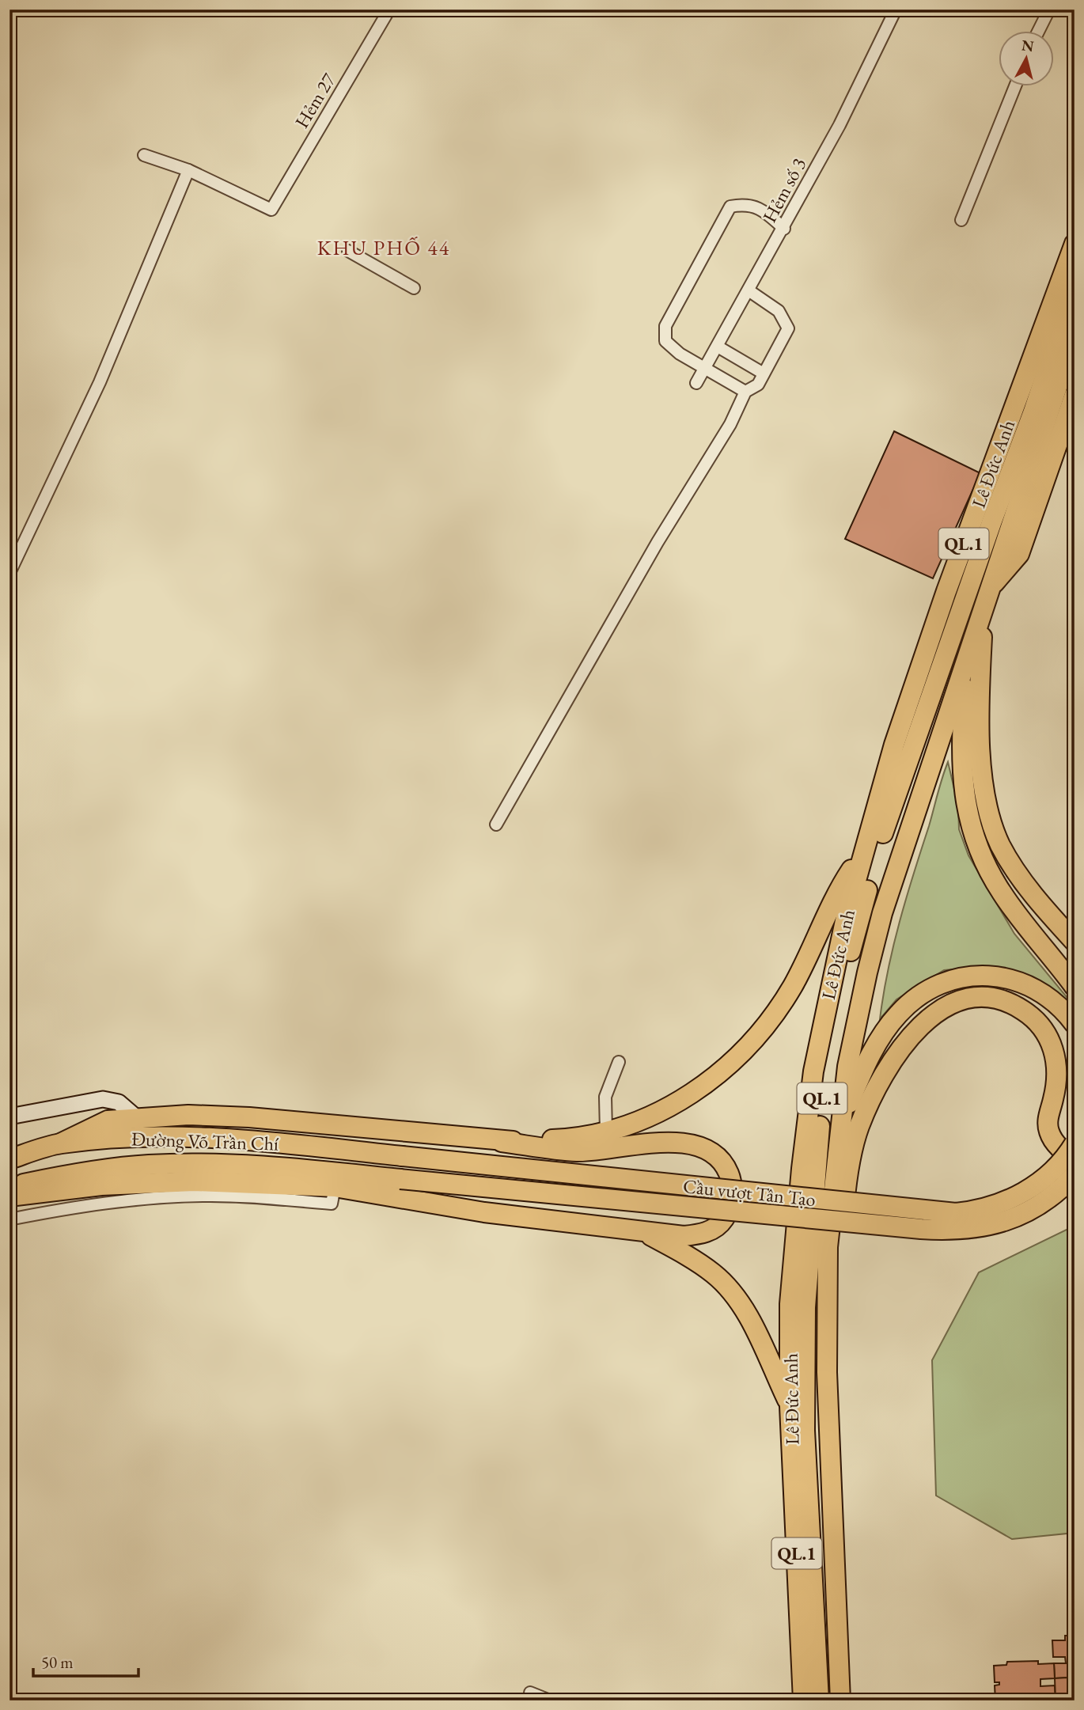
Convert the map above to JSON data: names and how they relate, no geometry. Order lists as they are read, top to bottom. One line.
{"streets":{"highway":["Lê Đức Anh","QL.1","Đường Võ Trần Chí","Cầu vượt Tân Tạo"],"street":["Hẻm 27","Hẻm số 3"]},"crossings":[["Lê Đức Anh","QL.1"],["Đường Võ Trần Chí","Cầu vượt Tân Tạo"]],"districts":["KHU PHỐ 44"],"scale_bar":"50 m","north":"top"}
